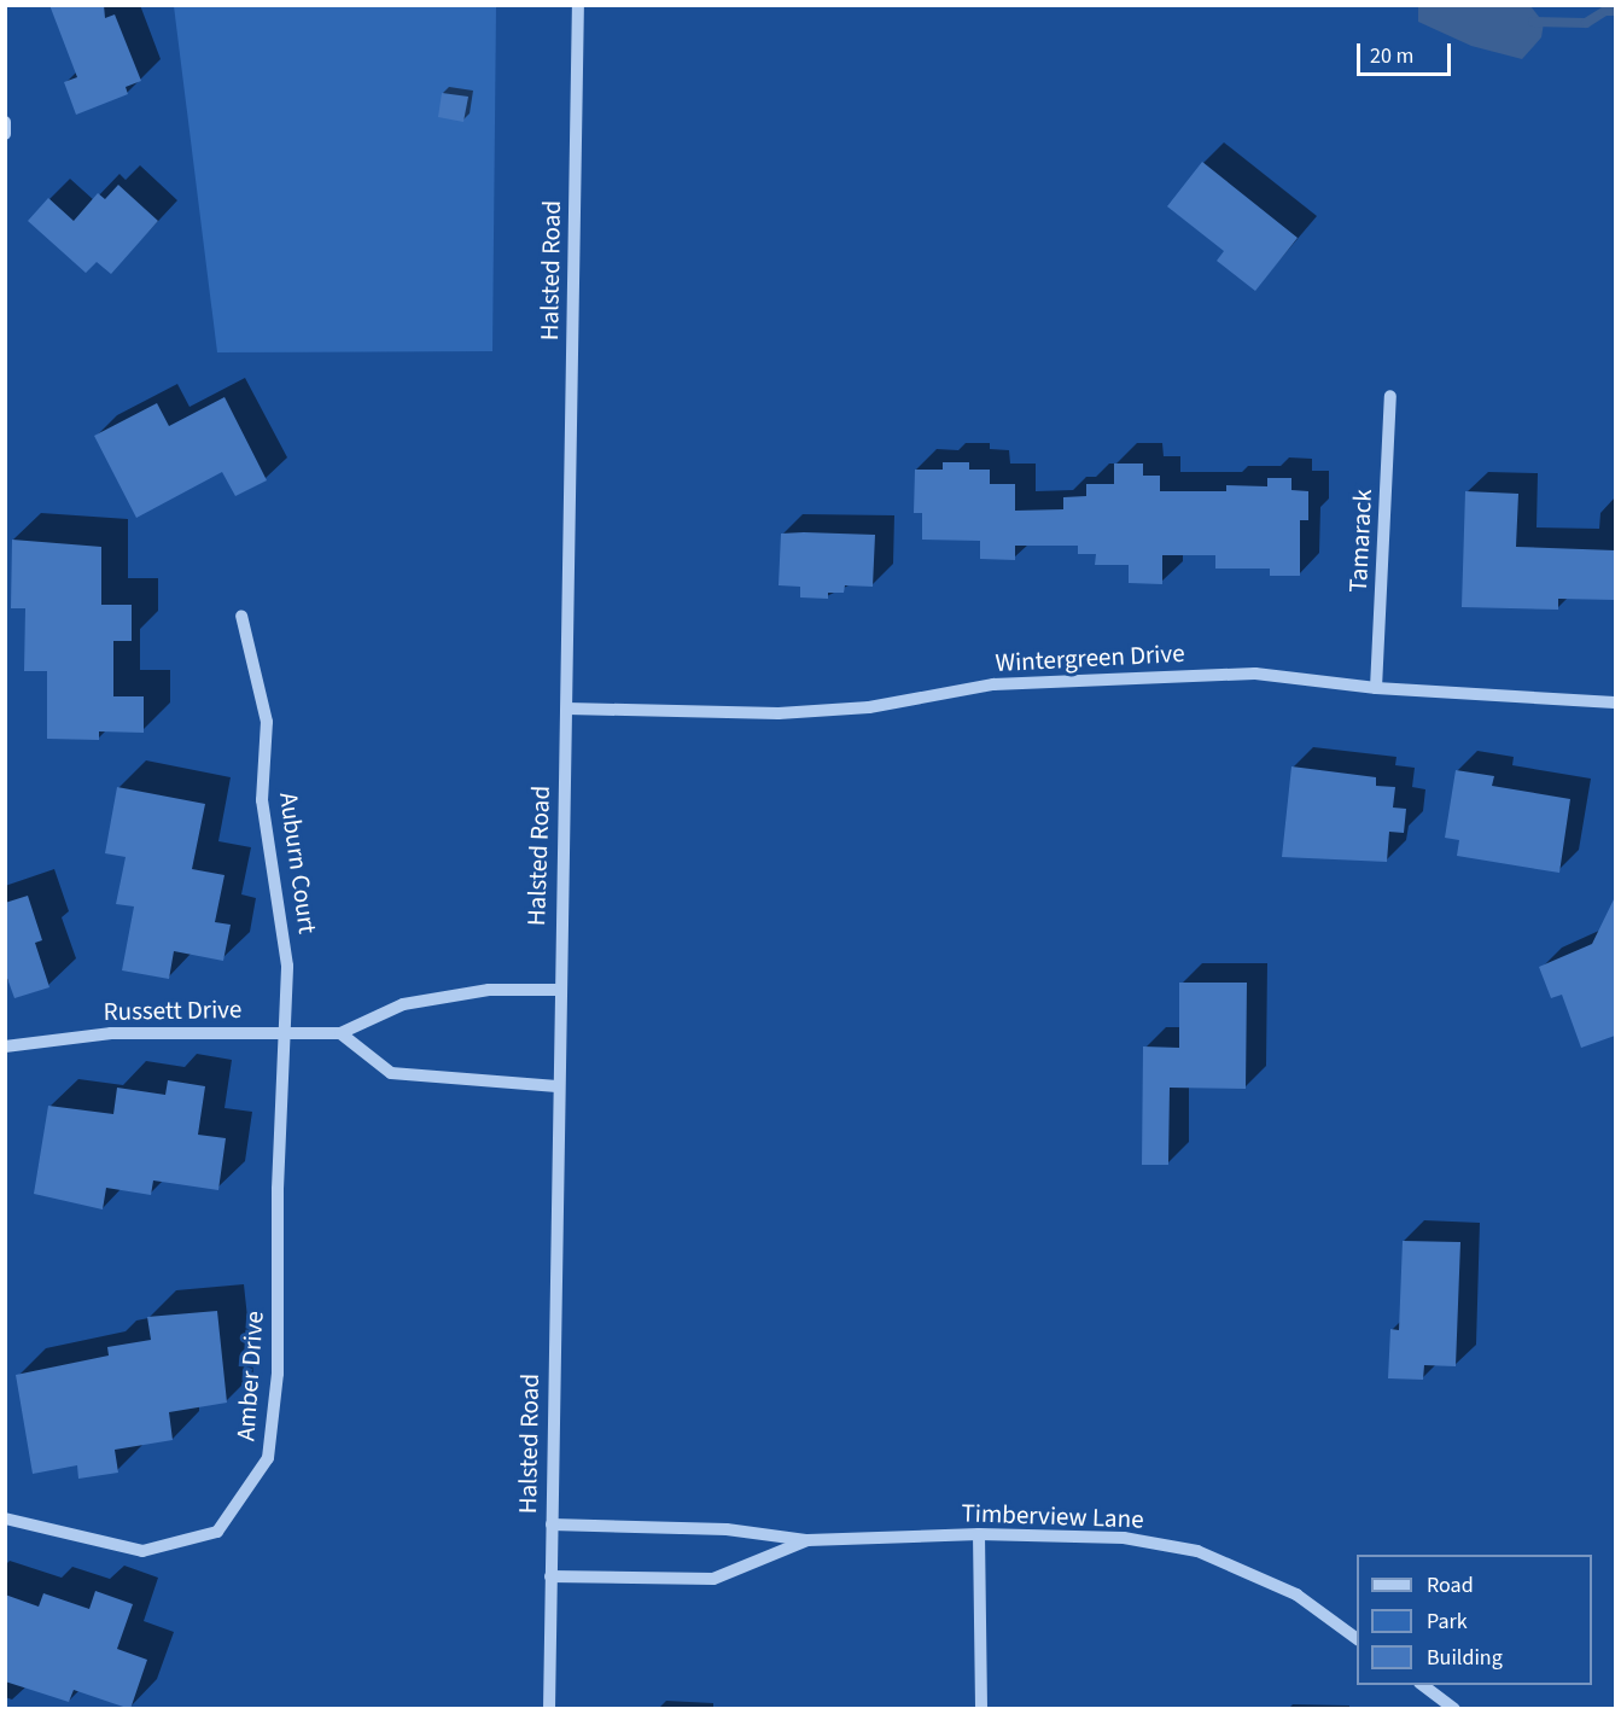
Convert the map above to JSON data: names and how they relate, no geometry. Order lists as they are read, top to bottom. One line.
{"streets":{"street":["Halsted Road","Tamarack","Wintergreen Drive","Auburn Court","Russett Drive","Amber Drive","Timberview Lane"]},"crossings":[["Halsted Road","Wintergreen Drive"],["Halsted Road","Russett Drive"],["Halsted Road","Timberview Lane"],["Tamarack","Wintergreen Drive"],["Auburn Court","Russett Drive"],["Auburn Court","Amber Drive"],["Russett Drive","Amber Drive"]],"legend":["Road","Park","Building"],"scale_bar":"20 m"}
